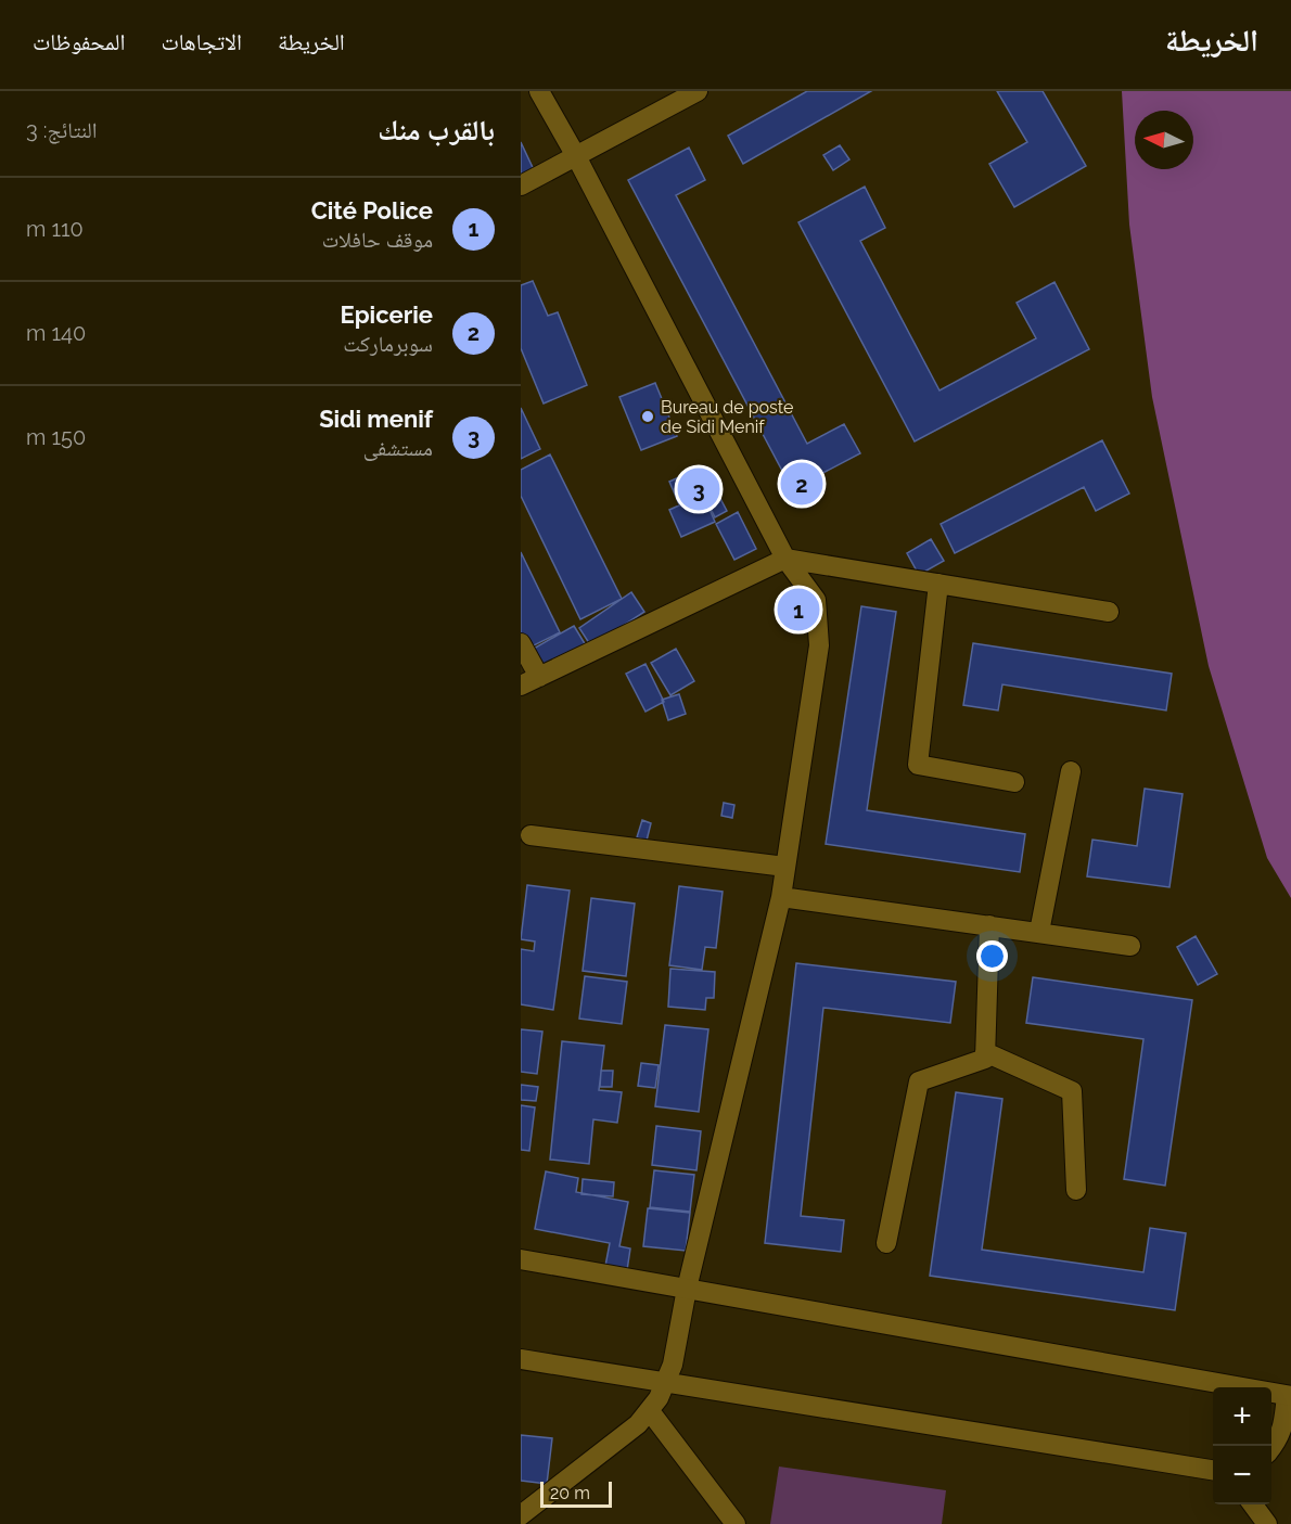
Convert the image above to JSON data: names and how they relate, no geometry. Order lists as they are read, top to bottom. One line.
{"places":["Bureau de poste de Sidi Menif"],"scale_bar":"20 m","north":"left","page":{"header":"الخريطة","nav":["الخريطة","الاتجاهات","المحفوظات"],"heading":["بالقرب منك","النتائج: 3"],"list":[{"mark":"1","name":"Cité Police","note":"موقف حافلات","value":"110 m"},{"mark":"2","name":"Epicerie","note":"سوبرماركت","value":"140 m"},{"mark":"3","name":"Sidi menif","note":"مستشفى","value":"150 m"}],"pins":["2","3","1"],"map_buttons":["+","−"],"scale":"20 m"}}
